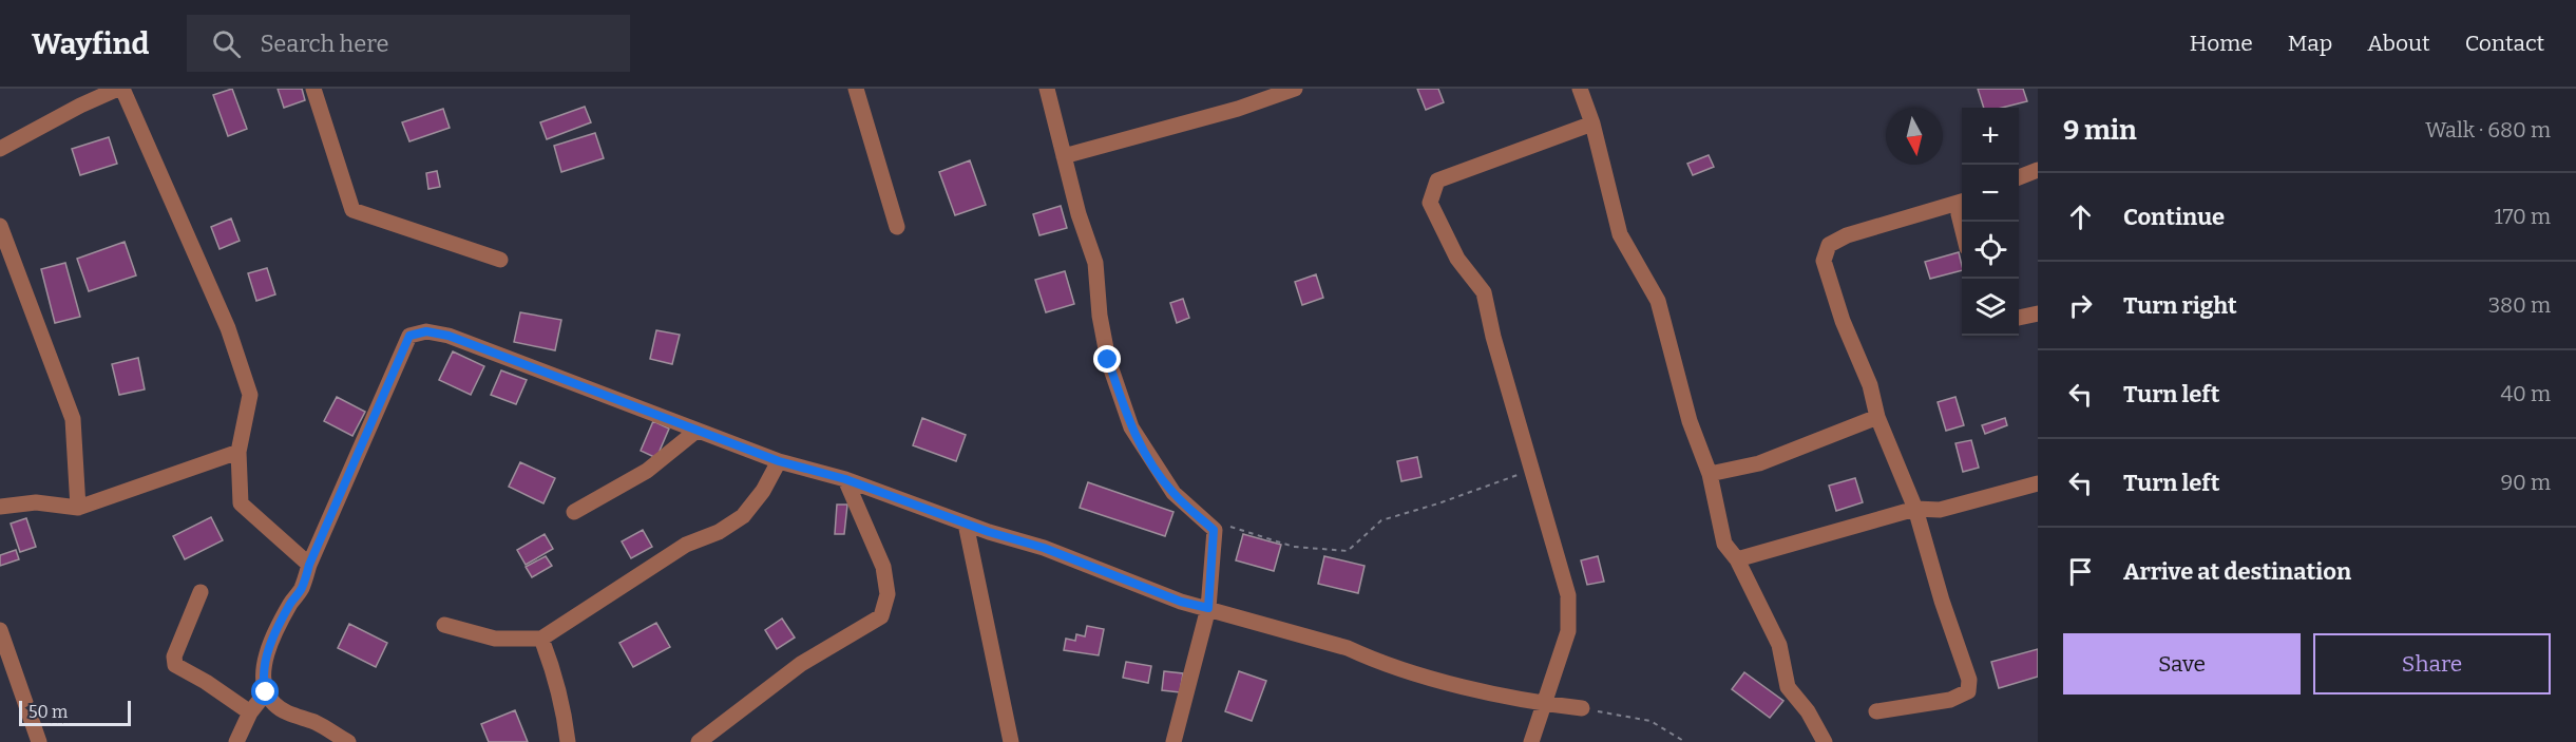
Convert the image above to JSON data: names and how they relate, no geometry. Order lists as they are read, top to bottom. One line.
{"scale_bar":"50 m","north":"bottom","page":{"header":"Wayfind","search":"Search here","nav":["Home","Map","About","Contact"],"heading":["9 min","Walk · 680 m"],"map_buttons":["+","−"],"list":[["Continue","170 m"],["Turn right","380 m"],["Turn left","40 m"],["Turn left","90 m"],"Arrive at destination"],"buttons":["Save","Share"],"scale":"50 m"}}
